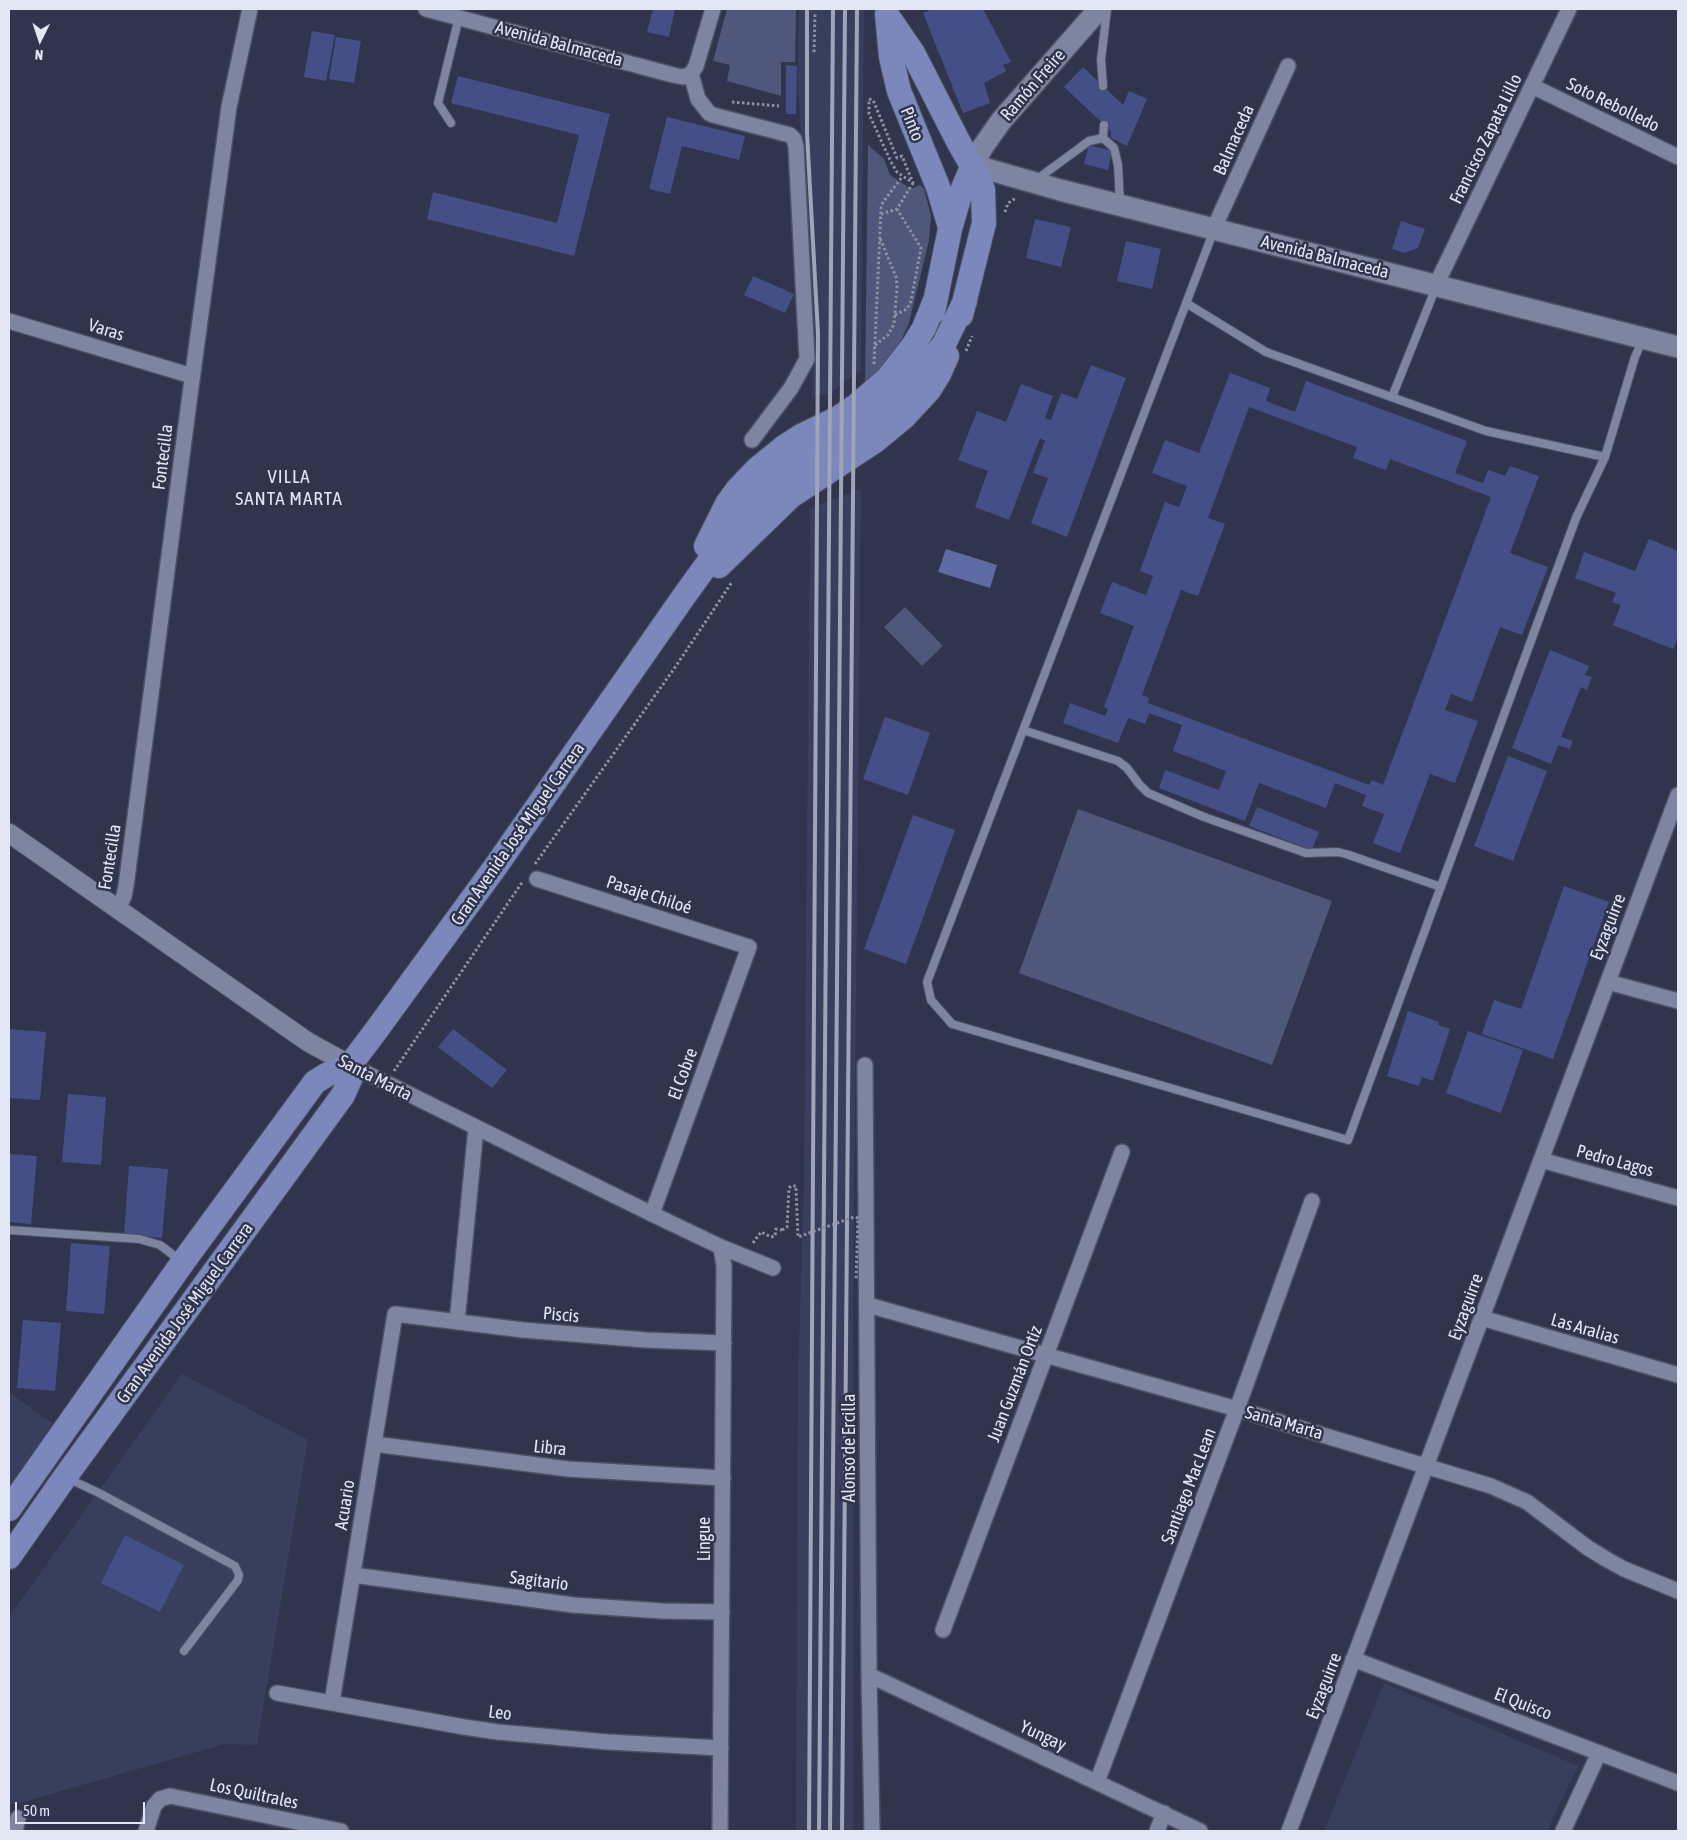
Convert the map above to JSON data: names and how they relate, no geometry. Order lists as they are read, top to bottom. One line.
{"streets":{"main road":["Avenida Balmaceda","Ramón Freire","Pinto","Gran Avenida José Miguel Carrera"],"street":["Soto Rebolledo","Francisco Zapata Lillo","Balmaceda","Varas","Fontecilla","Pasaje Chiloé","Eyzaguirre","El Cobre","Santa Marta","Pedro Lagos","Piscis","Las Aralias","Juan Guzmán Ortíz","Libra","Alonso de Ercilla","Santiago Mac Lean","Acuario","Lingue","Sagitario","El Quisco","Leo","Yungay","Los Quiltrales"]},"crossings":[["Avenida Balmaceda","Ramón Freire"],["Avenida Balmaceda","Pinto"],["Avenida Balmaceda","Francisco Zapata Lillo"],["Avenida Balmaceda","Balmaceda"],["Avenida Balmaceda","Gran Avenida José Miguel Carrera"],["Ramón Freire","Pinto"],["Ramón Freire","Gran Avenida José Miguel Carrera"],["Soto Rebolledo","Francisco Zapata Lillo"],["Pinto","Gran Avenida José Miguel Carrera"],["Varas","Fontecilla"],["Fontecilla","Santa Marta"],["Gran Avenida José Miguel Carrera","Santa Marta"],["Pasaje Chiloé","El Cobre"],["Eyzaguirre","Santa Marta"],["Eyzaguirre","Pedro Lagos"],["Eyzaguirre","Las Aralias"],["Eyzaguirre","El Quisco"],["El Cobre","Santa Marta"],["Santa Marta","Juan Guzmán Ortíz"],["Santa Marta","Alonso de Ercilla"],["Santa Marta","Santiago Mac Lean"],["Santa Marta","Lingue"],["Piscis","Acuario"],["Piscis","Lingue"],["Libra","Acuario"],["Libra","Lingue"],["Alonso de Ercilla","Yungay"],["Santiago Mac Lean","Yungay"],["Acuario","Sagitario"],["Acuario","Leo"],["Lingue","Sagitario"],["Lingue","Leo"]],"districts":["VILLA SANTA MARTA"],"scale_bar":"50 m","north":"bottom"}
